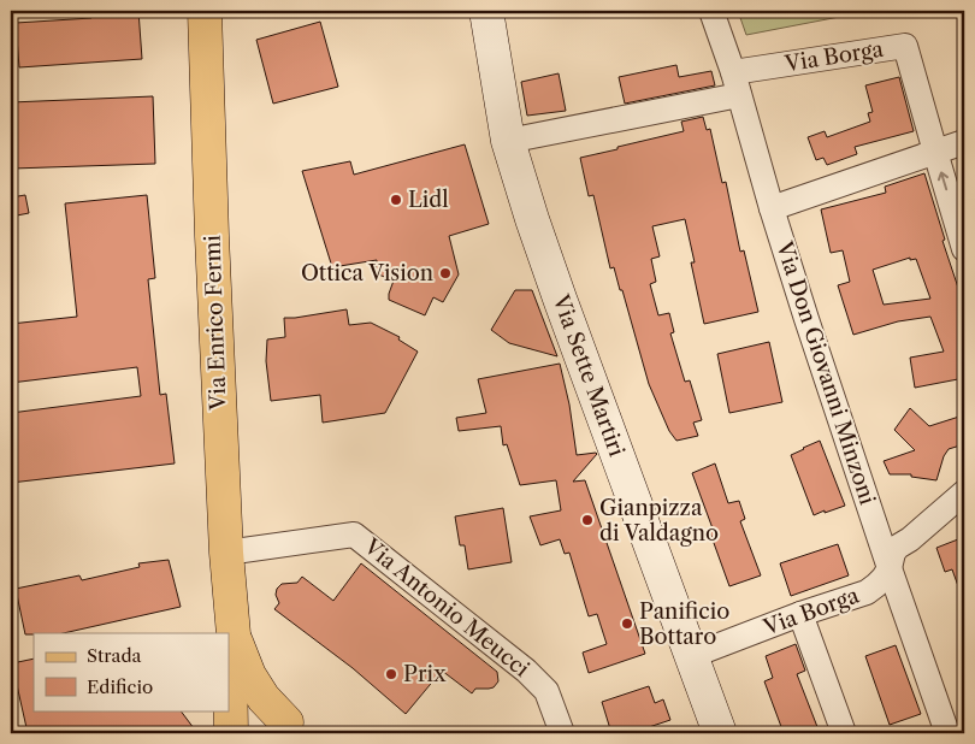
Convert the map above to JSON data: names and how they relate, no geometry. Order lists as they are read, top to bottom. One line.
{"streets":{"main road":["Via Enrico Fermi","Via Sette Martiri"],"street":["Via Borga","Via Don Giovanni Minzoni","Via Antonio Meucci"]},"crossings":[["Via Borga","Via Don Giovanni Minzoni"],["Via Borga","Via Sette Martiri"],["Via Enrico Fermi","Via Antonio Meucci"]],"places":["Lidl","Ottica Vision","Gianpizza di Valdagno","Panificio Bottaro","Prix"],"legend":["Strada","Edificio"]}
